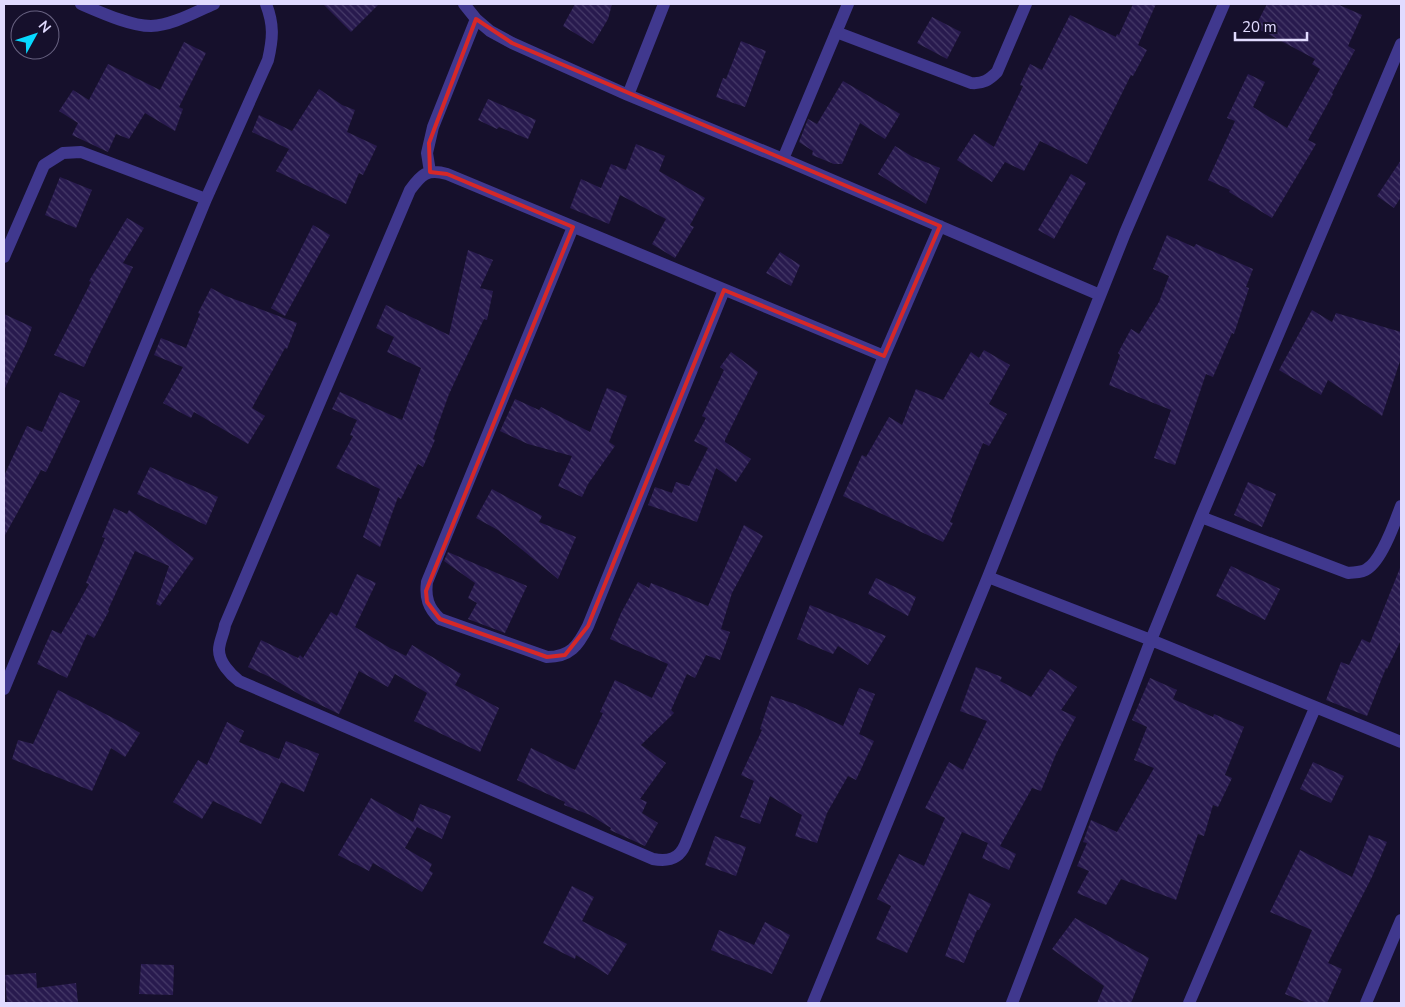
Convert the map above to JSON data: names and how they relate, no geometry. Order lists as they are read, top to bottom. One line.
{"scale_bar":"20 m","north":"top right"}
